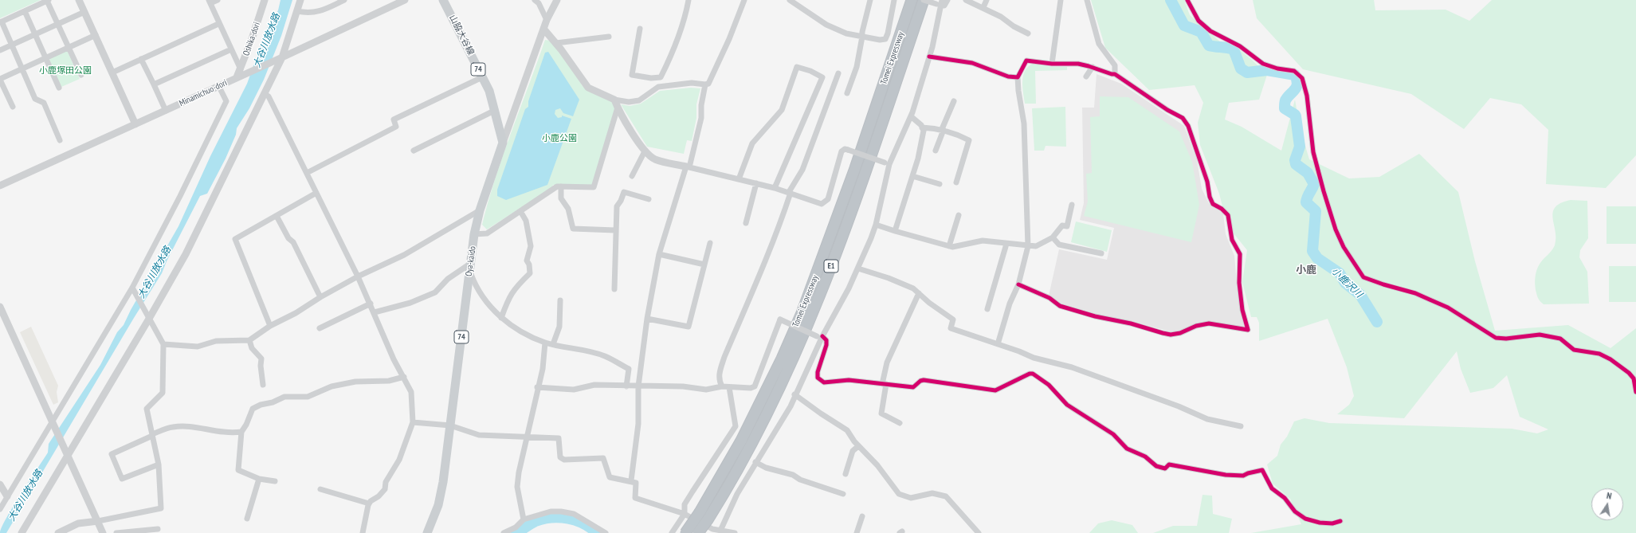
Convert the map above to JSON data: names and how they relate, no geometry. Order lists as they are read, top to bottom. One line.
{"streets":{"highway":["Tomei Expressway","E1"],"main road":["山脇大谷線","74","Oya-kaido"],"street":["Oshika-dori","Minamichuo-dori"]},"crossings":[["山脇大谷線","Oya-kaido"],["Oshika-dori","Minamichuo-dori"]],"districts":["小鹿"],"water":["大谷川放水路","小鹿沢川"],"parks":["小鹿塚田公園","小鹿公園"],"north":"top"}
